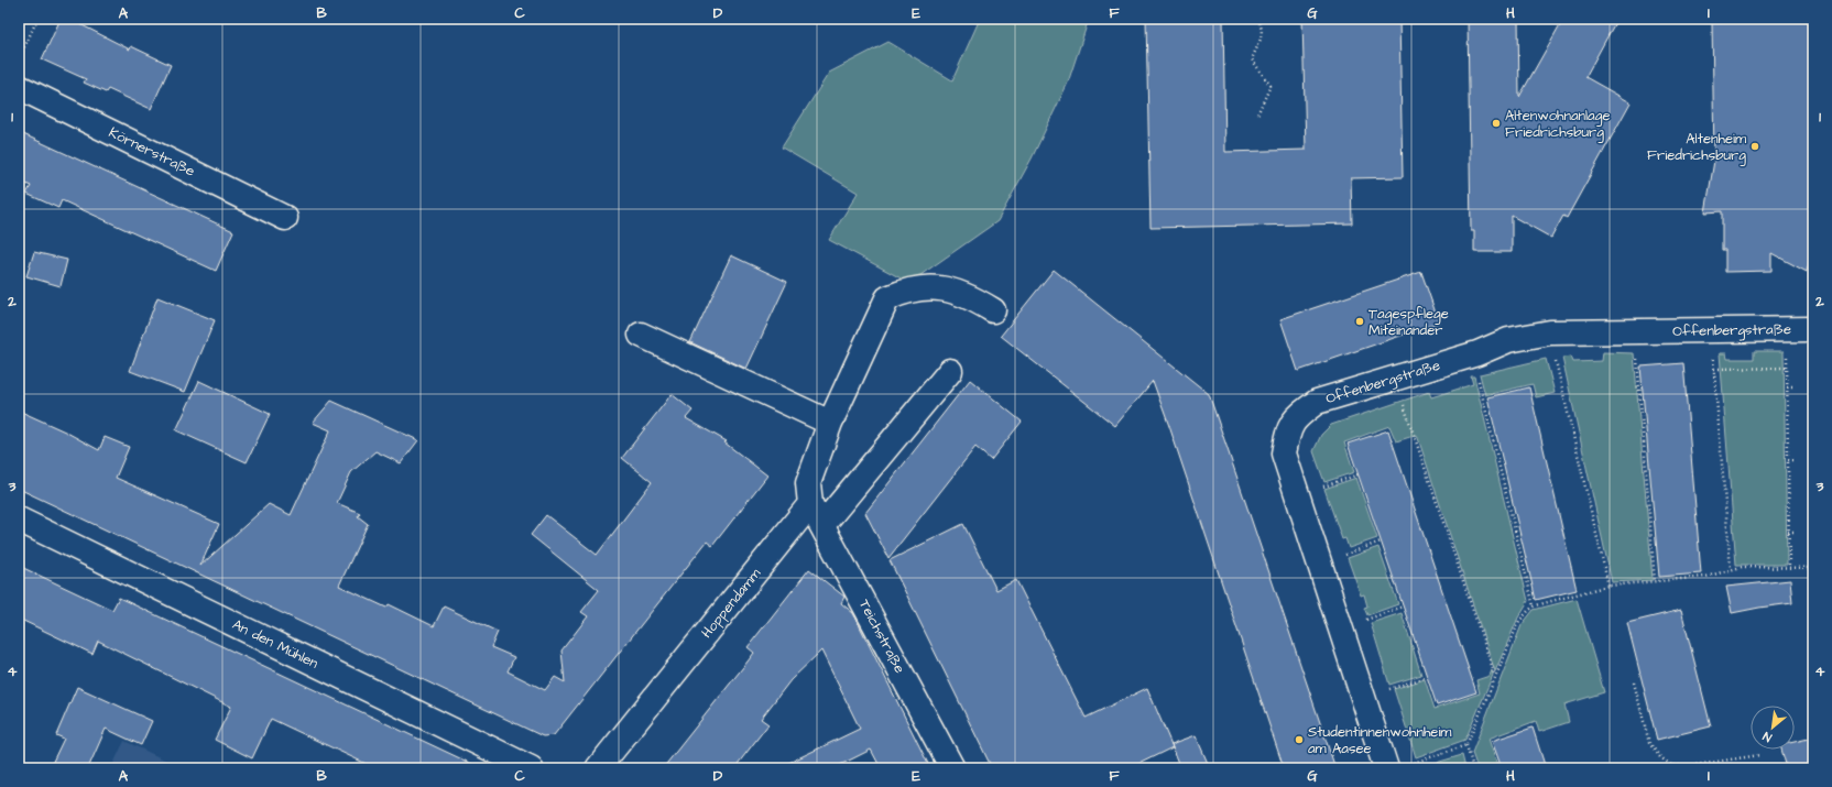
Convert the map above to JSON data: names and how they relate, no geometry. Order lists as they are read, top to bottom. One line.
{"streets":{"street":["Körnerstraße","Offenbergstraße","Hoppendamm","Teichstraße","An den Mühlen"]},"crossings":[["Hoppendamm","Teichstraße"]],"places":["Altenwohnanlage Friedrichsburg","Altenheim Friedrichsburg","Tagespflege Miteinander","Studentinnenwohnheim am Aasee"],"north":"bottom left","grid":{"columns":["A","B","C","D","E","F","G","H","I"],"rows":["1","2","3","4"]}}
